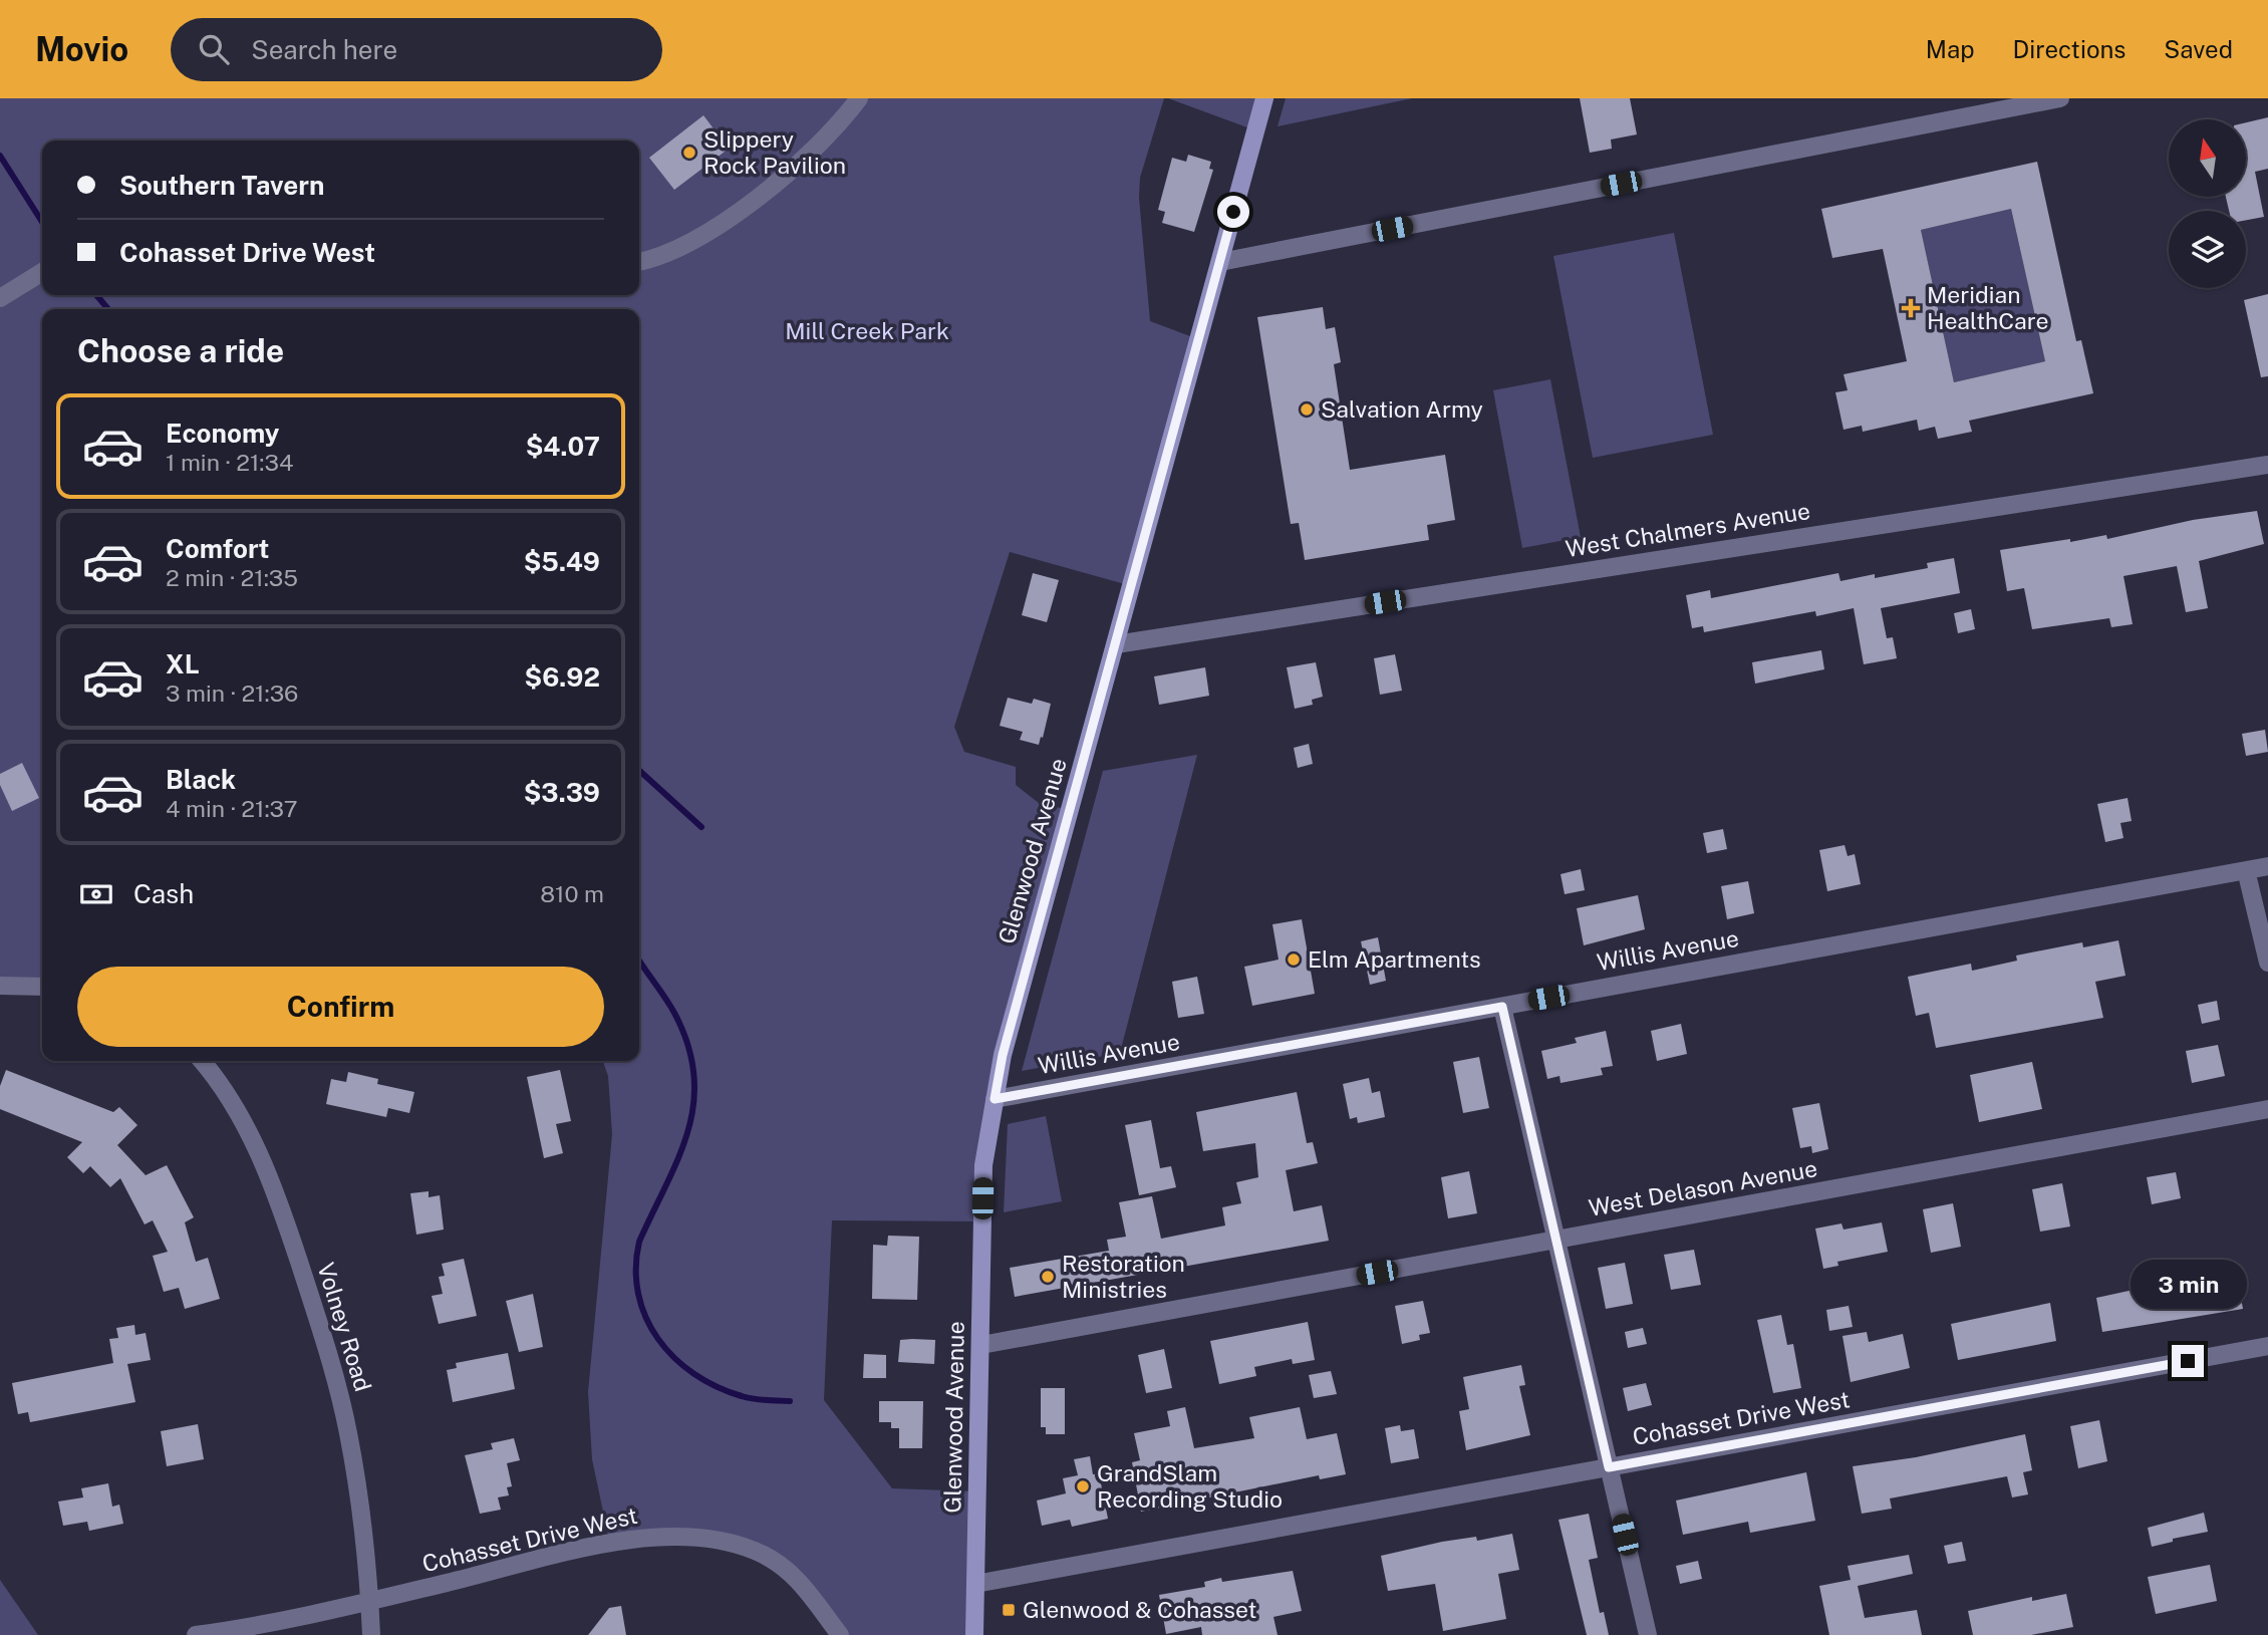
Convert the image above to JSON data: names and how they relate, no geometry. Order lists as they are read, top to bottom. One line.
{"streets":{"main road":["Glenwood Avenue"],"street":["West Chalmers Avenue","Willis Avenue","West Delason Avenue","Volney Road","Cohasset Drive West"]},"crossings":[["West Chalmers Avenue","Glenwood Avenue"],["Glenwood Avenue","Willis Avenue"],["Glenwood Avenue","West Delason Avenue"],["Glenwood Avenue","Cohasset Drive West"],["Volney Road","Cohasset Drive West"]],"parks":["Mill Creek Park"],"places":{"other":["Slippery Rock Pavilion","Salvation Army","Elm Apartments","Restoration Ministries","GrandSlam Recording Studio"],"health":["Meridian HealthCare"],"transit":["Glenwood & Cohasset"]},"north":"top","page":{"header":"Movio","search":"Search here","nav":["Map","Directions","Saved"],"banner":["Southern Tavern","Cohasset Drive West"],"heading":"Choose a ride","list":[{"name":"Economy","note":"1 min · 21:34","value":"$4.07"},{"name":"Comfort","note":"2 min · 21:35","value":"$5.49"},{"name":"XL","note":"3 min · 21:36","value":"$6.92"},{"name":"Black","note":"4 min · 21:37","value":"$3.39"}],"pay":["Cash","810 m"],"buttons":"Confirm","bubble":"3 min"}}
